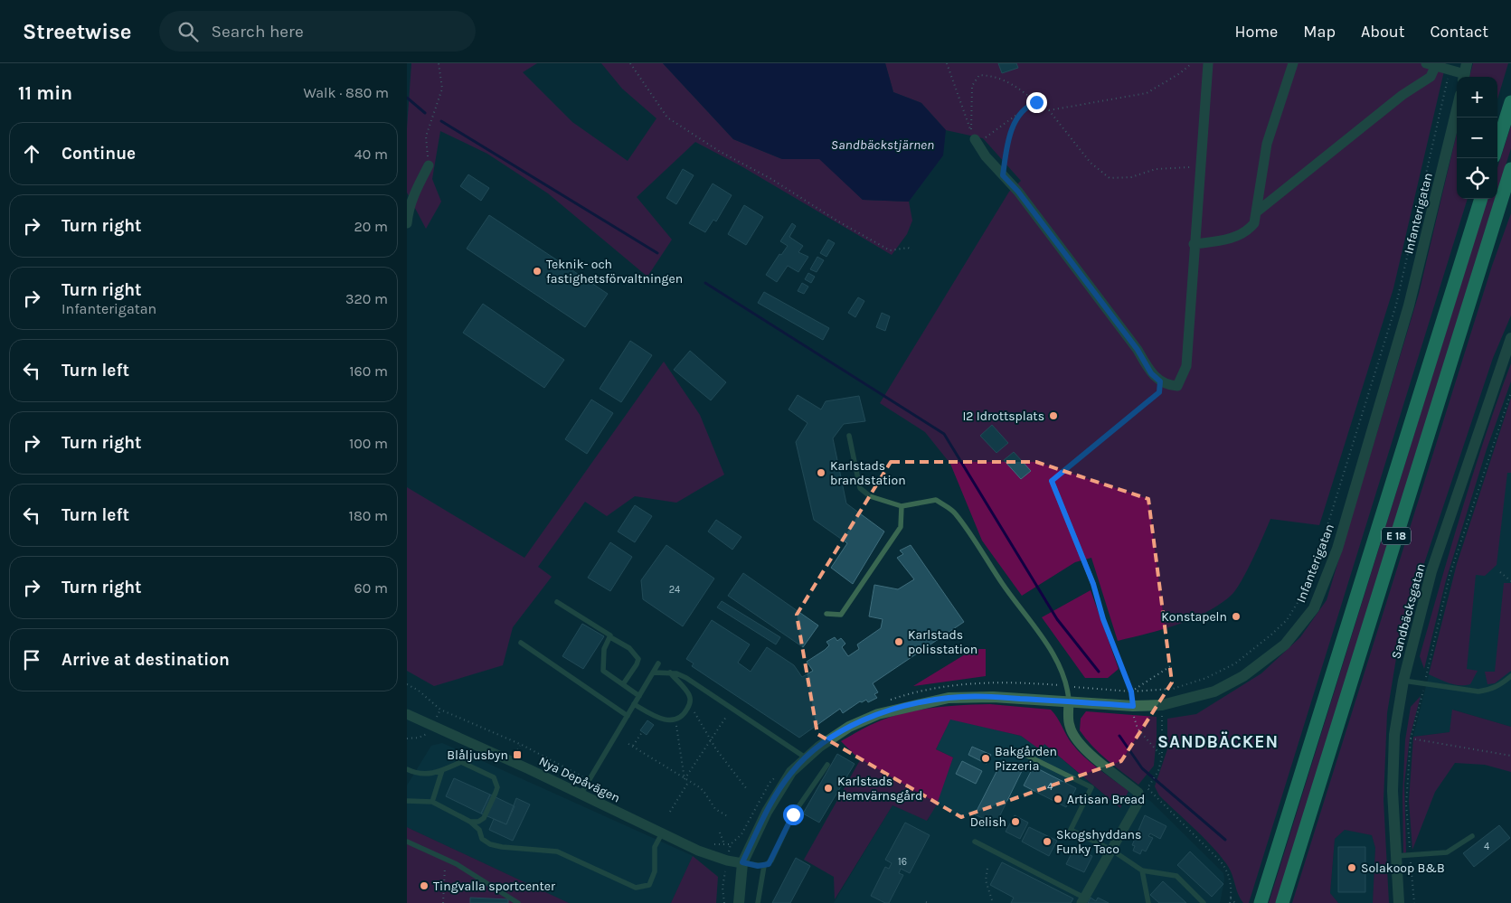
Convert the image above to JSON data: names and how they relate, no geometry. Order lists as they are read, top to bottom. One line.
{"streets":{"highway":["E 18"],"street":["Infanterigatan","Sandbäcksgatan","Nya Depåvägen"]},"crossings":[["Infanterigatan","Nya Depåvägen"]],"districts":["SANDBÄCKEN"],"water":["Sandbäckstjärnen"],"places":{"other":["Teknik- och fastighetsförvaltningen","I2 Idrottsplats","Karlstads brandstation","Konstapeln","Karlstads polisstation","Bakgården Pizzeria","Karlstads Hemvärnsgård","Artisan Bread","Delish","Skogshyddans Funky Taco","Solakoop B&B","Tingvalla sportcenter"],"transit":["Blåljusbyn"]},"house_numbers":["24","4","4","16"],"page":{"header":"Streetwise","search":"Search here","nav":["Home","Map","About","Contact"],"heading":["11 min","Walk · 880 m"],"map_buttons":["+","−"],"list":[["Continue","40 m"],["Turn right","20 m"],["Turn right","Infanterigatan","320 m"],["Turn left","160 m"],["Turn right","100 m"],["Turn left","180 m"],["Turn right","60 m"],"Arrive at destination"]}}
